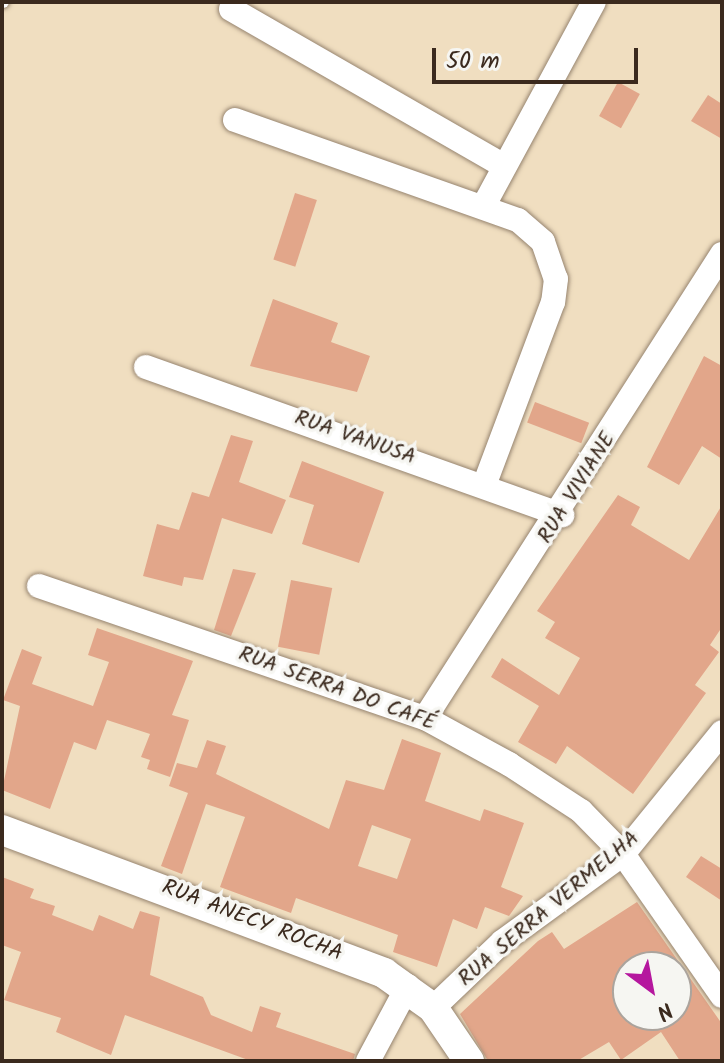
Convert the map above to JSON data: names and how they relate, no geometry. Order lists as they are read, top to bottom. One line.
{"streets":{"street":["RUA VANUSA","RUA VIVIANE","RUA SERRA DO CAFÉ","RUA SERRA VERMELHA","RUA ANECY ROCHA"]},"crossings":[["RUA VANUSA","RUA VIVIANE"],["RUA VIVIANE","RUA SERRA DO CAFÉ"],["RUA SERRA DO CAFÉ","RUA SERRA VERMELHA"],["RUA SERRA VERMELHA","RUA ANECY ROCHA"]],"scale_bar":"50 m","north":"bottom right"}
